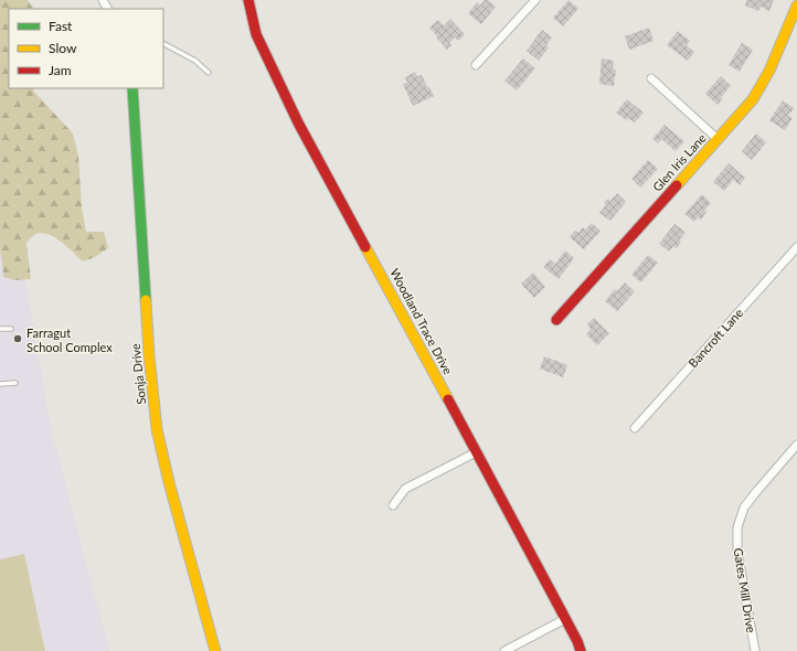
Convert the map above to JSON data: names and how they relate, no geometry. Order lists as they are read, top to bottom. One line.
{"streets":{"street":["Glen Iris Lane","Woodland Trace Drive","Bancroft Lane","Sonja Drive","Gates Mill Drive"]},"places":["Farragut School Complex"],"legend":["Fast","Slow","Jam"]}
